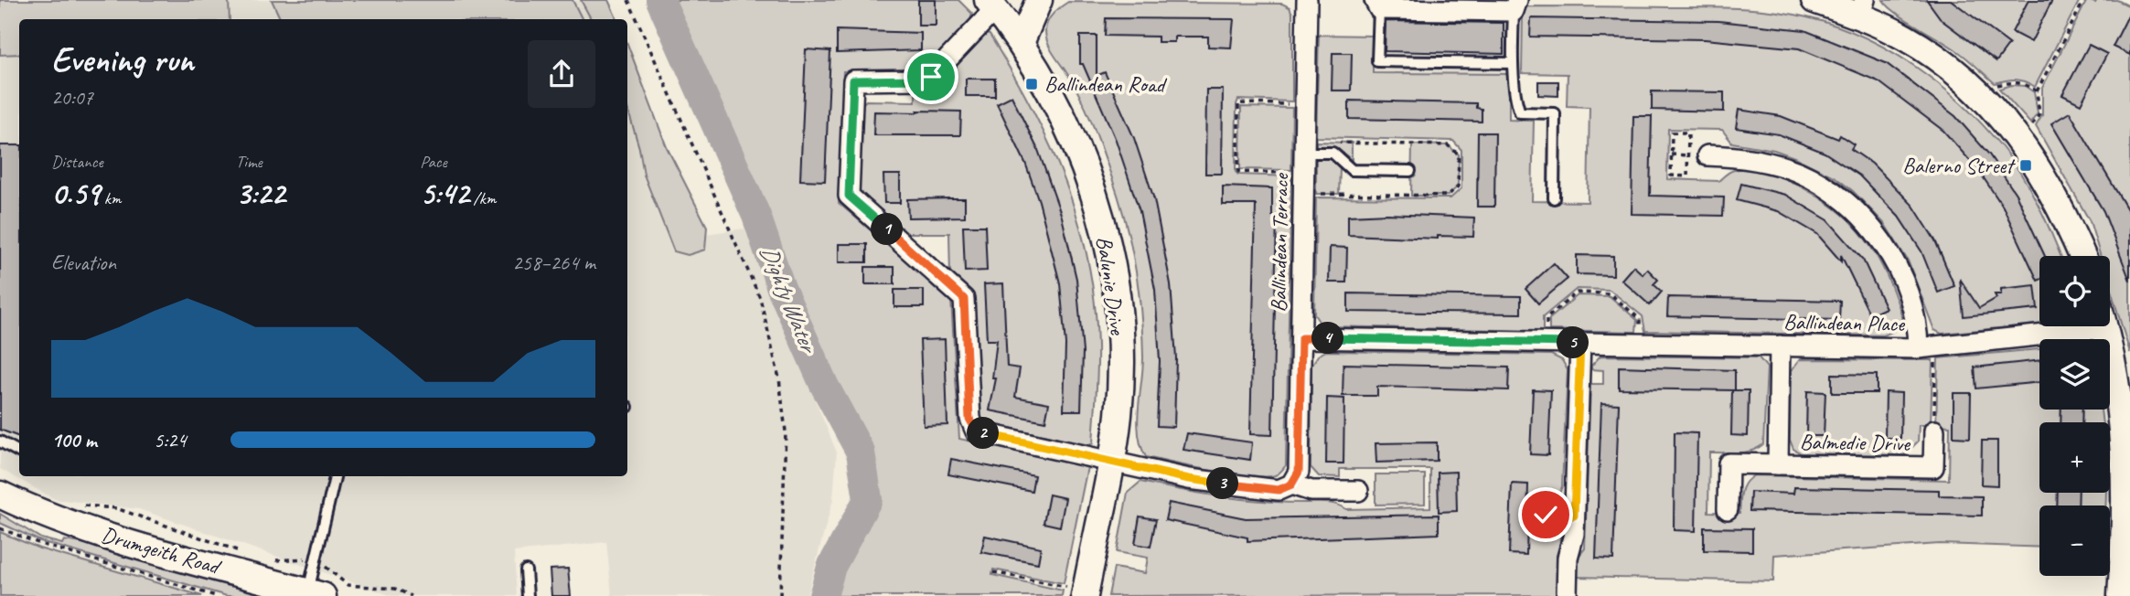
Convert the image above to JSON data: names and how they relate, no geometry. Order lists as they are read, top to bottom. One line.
{"streets":{"street":["Ballindean Terrace","Balunie Drive","Ballindean Place","Balmedie Drive","Drumgeith Road"]},"crossings":[["Ballindean Terrace","Ballindean Place"],["Ballindean Place","Balmedie Drive"]],"water":["Dighty Water"],"places":{"transit":["Ballindean Road","Balerno Street"]},"page":{"heading":["Evening run","20:07"],"stats":[["Distance","0.59 km"],["Time","3:22"],["Pace","5:42 /km"]],"pins":["1","4","5","2","3"],"chart":["Elevation","258–264 m"],"map_buttons":["+","−"],"list":[{"name":"100 m","note":"5:24"}]}}
